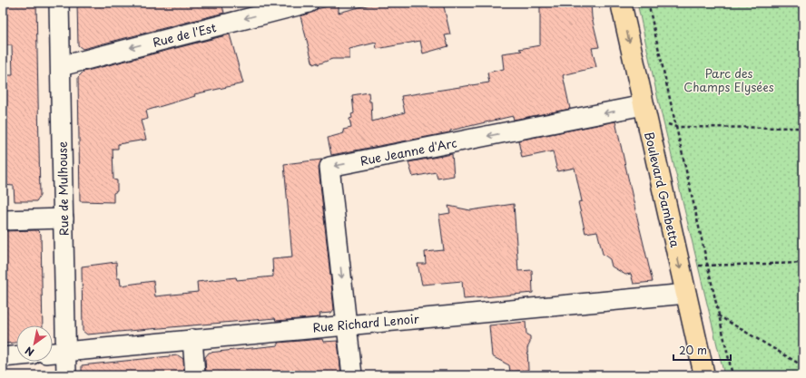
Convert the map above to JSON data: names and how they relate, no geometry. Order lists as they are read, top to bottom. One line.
{"streets":{"main road":["Boulevard Gambetta"],"street":["Rue de l'Est","Rue Jeanne d'Arc","Rue de Mulhouse","Rue Richard Lenoir"]},"crossings":[["Rue de l'Est","Rue de Mulhouse"],["Rue Jeanne d'Arc","Boulevard Gambetta"],["Rue Jeanne d'Arc","Rue Richard Lenoir"],["Rue de Mulhouse","Rue Richard Lenoir"],["Boulevard Gambetta","Rue Richard Lenoir"]],"one_way":["Rue de l'Est","Boulevard Gambetta"],"parks":["Parc des Champs Elysées"],"scale_bar":"20 m","north":"bottom left"}
